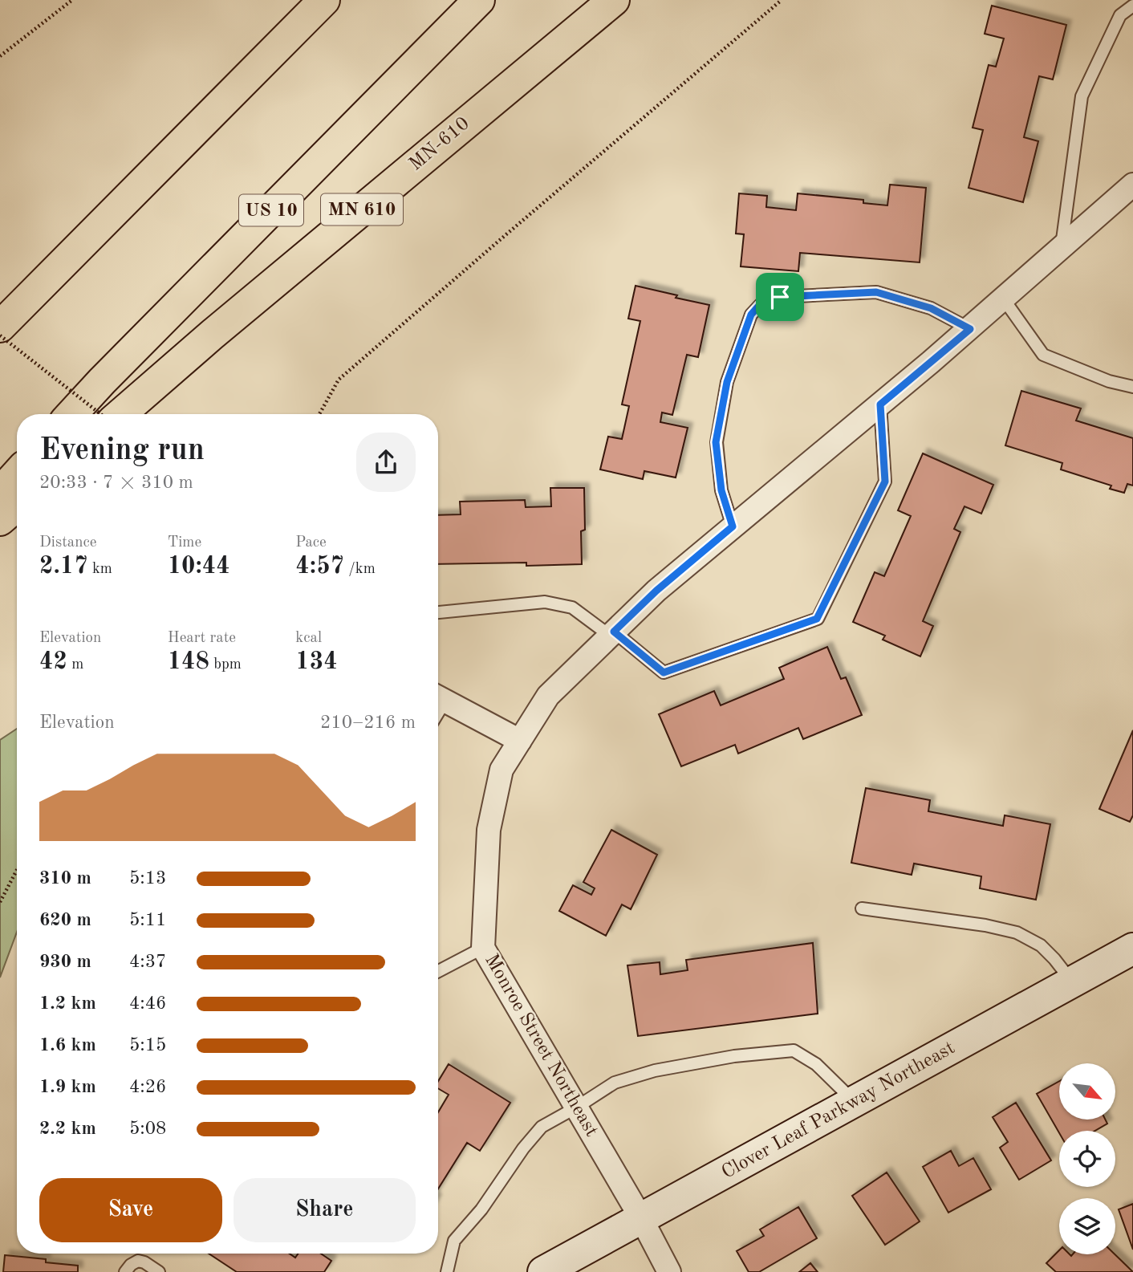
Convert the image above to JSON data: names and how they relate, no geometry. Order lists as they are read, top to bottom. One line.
{"streets":{"highway":["MN-610","MN 610","US 10"],"street":["Monroe Street Northeast","Clover Leaf Parkway Northeast"]},"crossings":[["Monroe Street Northeast","Clover Leaf Parkway Northeast"]],"north":"bottom right","page":{"heading":["Evening run","20:33 · 7 × 310 m"],"stats":[["Distance","2.17 km"],["Time","10:44"],["Pace","4:57 /km"],["Elevation","42 m"],["Heart rate","148 bpm"],["kcal","134"]],"chart":["Elevation","210–216 m"],"list":[{"name":"310 m","note":"5:13"},{"name":"620 m","note":"5:11"},{"name":"930 m","note":"4:37"},{"name":"1.2 km","note":"4:46"},{"name":"1.6 km","note":"5:15"},{"name":"1.9 km","note":"4:26"},{"name":"2.2 km","note":"5:08"}],"buttons":["Save","Share"]}}
